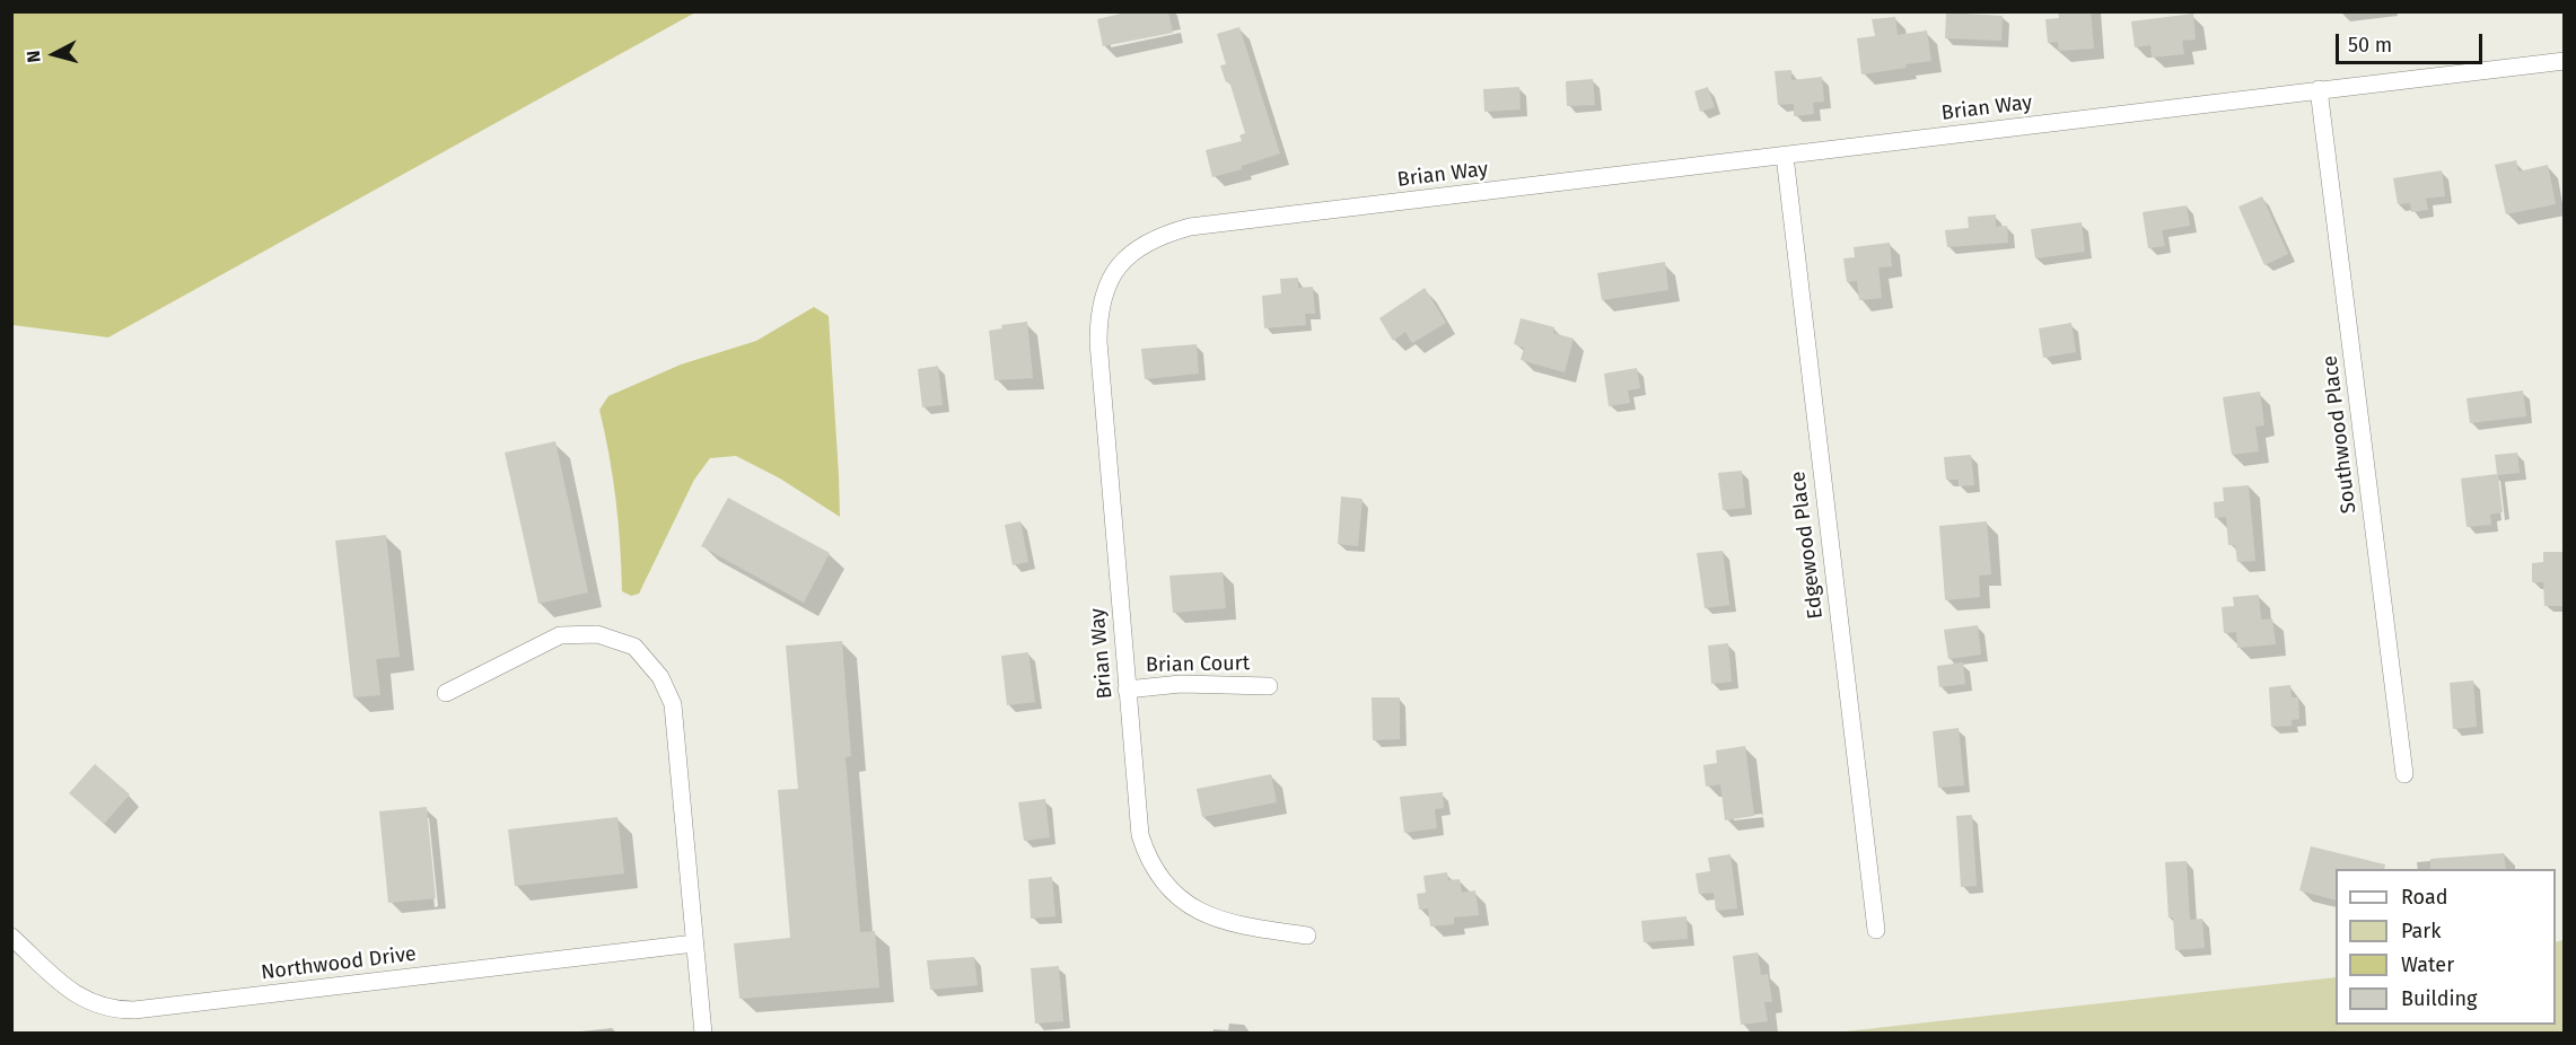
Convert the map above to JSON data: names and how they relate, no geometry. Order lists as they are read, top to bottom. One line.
{"streets":{"street":["Brian Way","Southwood Place","Edgewood Place","Brian Court","Northwood Drive"]},"crossings":[["Brian Way","Southwood Place"],["Brian Way","Edgewood Place"],["Brian Way","Brian Court"]],"legend":["Road","Park","Water","Building"],"scale_bar":"50 m","north":"left"}
